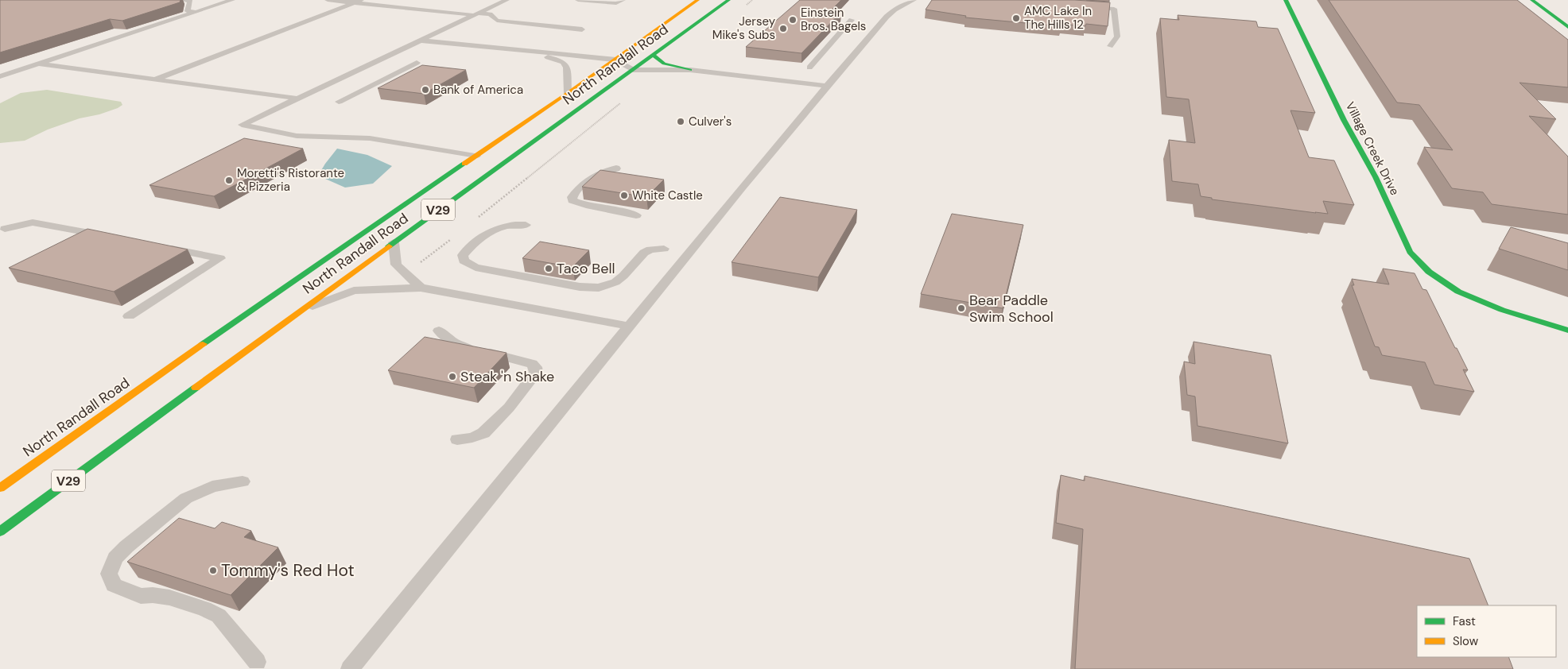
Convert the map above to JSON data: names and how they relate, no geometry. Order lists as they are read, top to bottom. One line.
{"streets":{"main road":["North Randall Road","Village Creek Drive","V29"]},"places":["AMC Lake In The Hills 12","Einstein Bros. Bagels","Jersey Mike's Subs","Bank of America","Culver's","Moretti's Ristorante & Pizzeria","White Castle","Taco Bell","Bear Paddle Swim School","Steak 'n Shake","Tommy's Red Hot"],"legend":["Fast","Slow"]}
